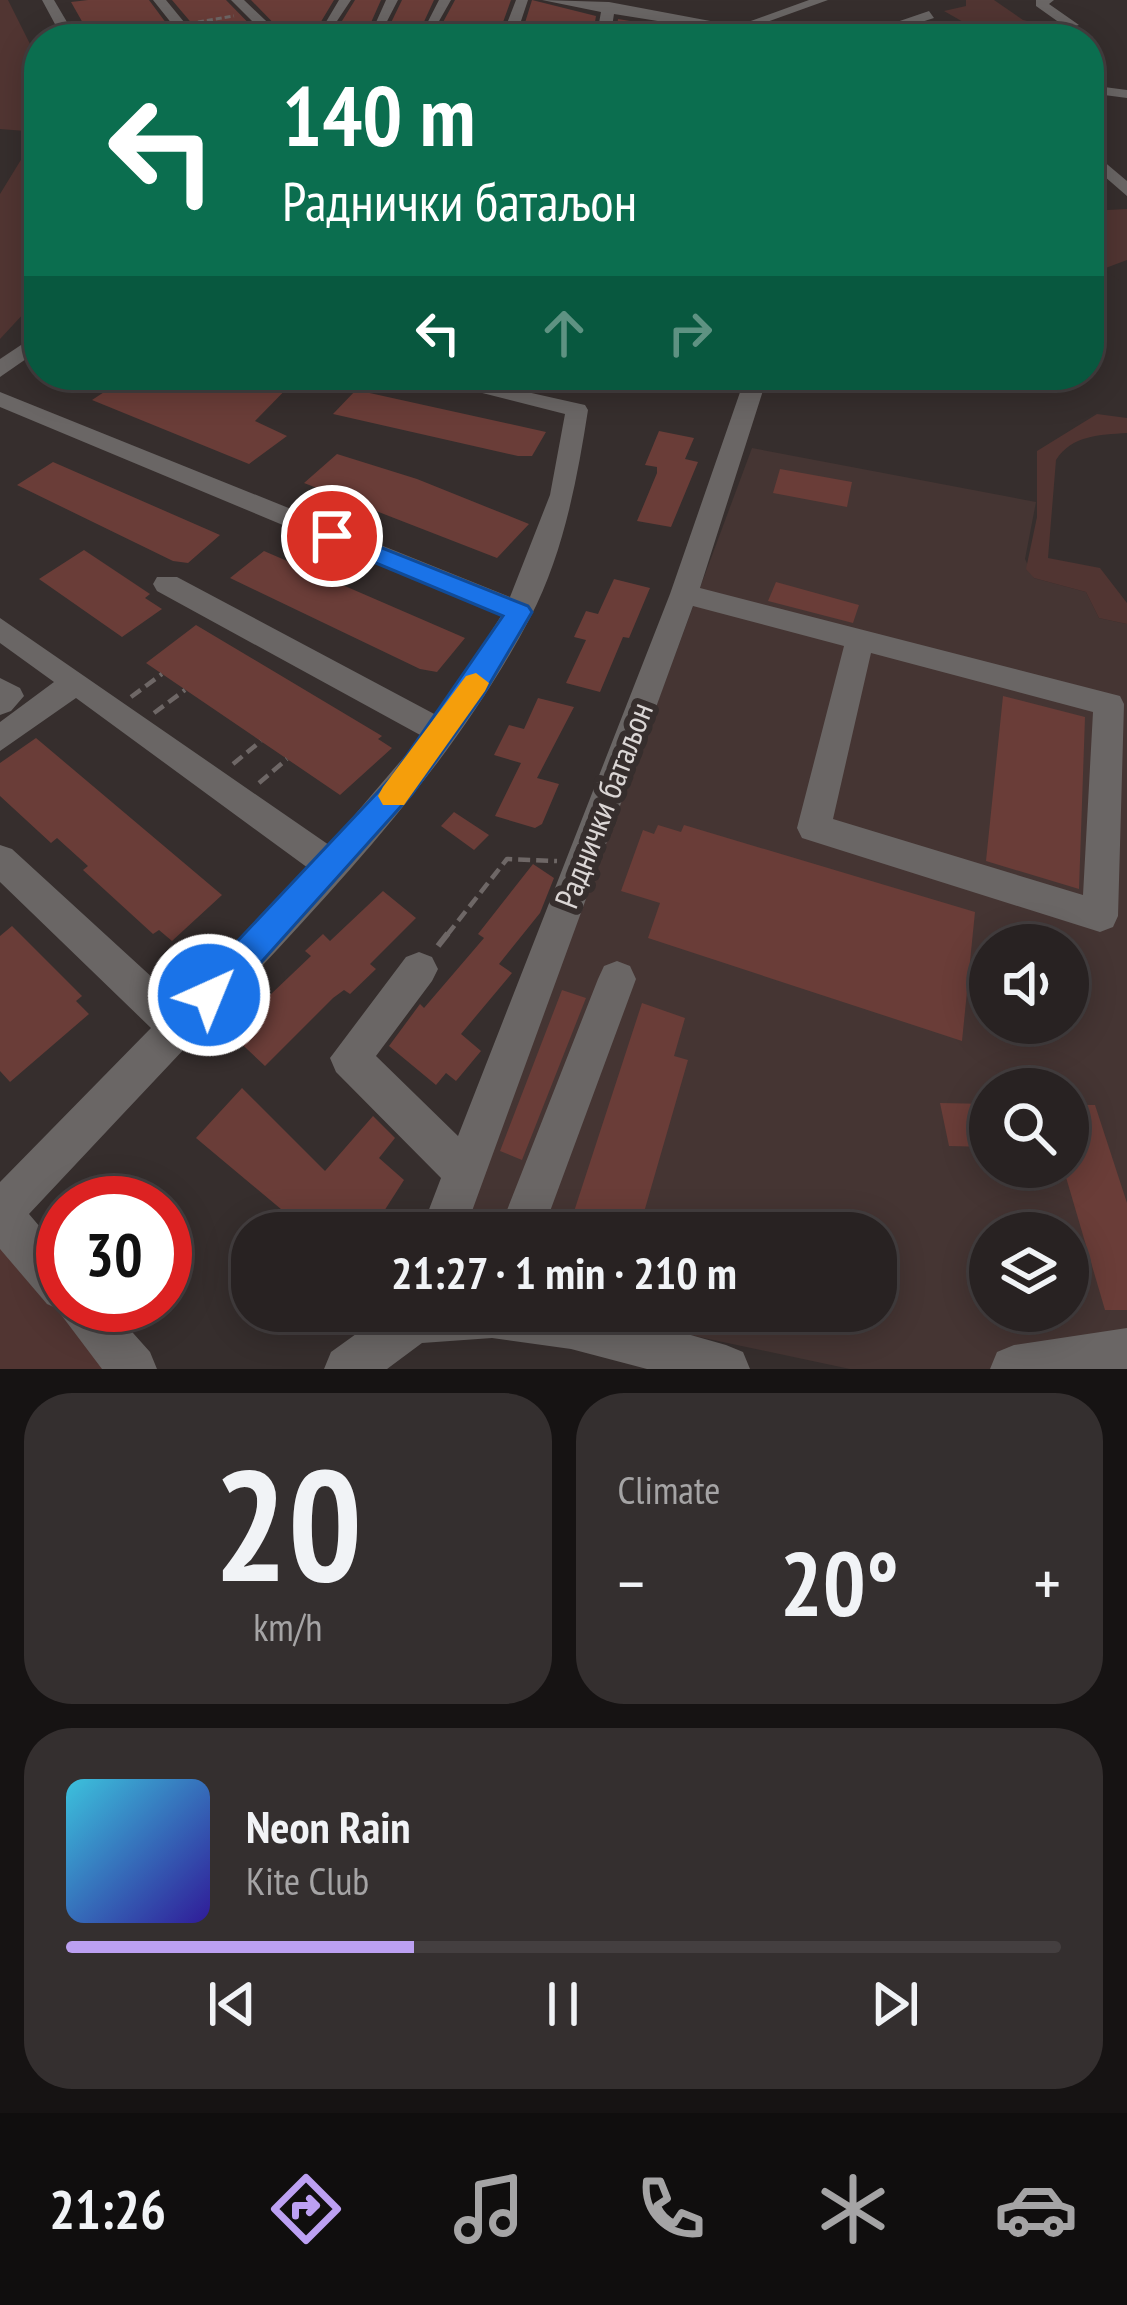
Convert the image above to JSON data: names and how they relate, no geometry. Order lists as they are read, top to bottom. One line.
{"streets":{"street":["Раднички батаљон"]},"page":{"turn":["140 m","Раднички батаљон"],"limit":"30","trip":"21:27 · 1 min · 210 m","tile":[["20","km/h"],"Climate"],"heat":["−","20°","+"],"song":["Neon Rain","Kite Club"],"tabs":"21:26"}}
